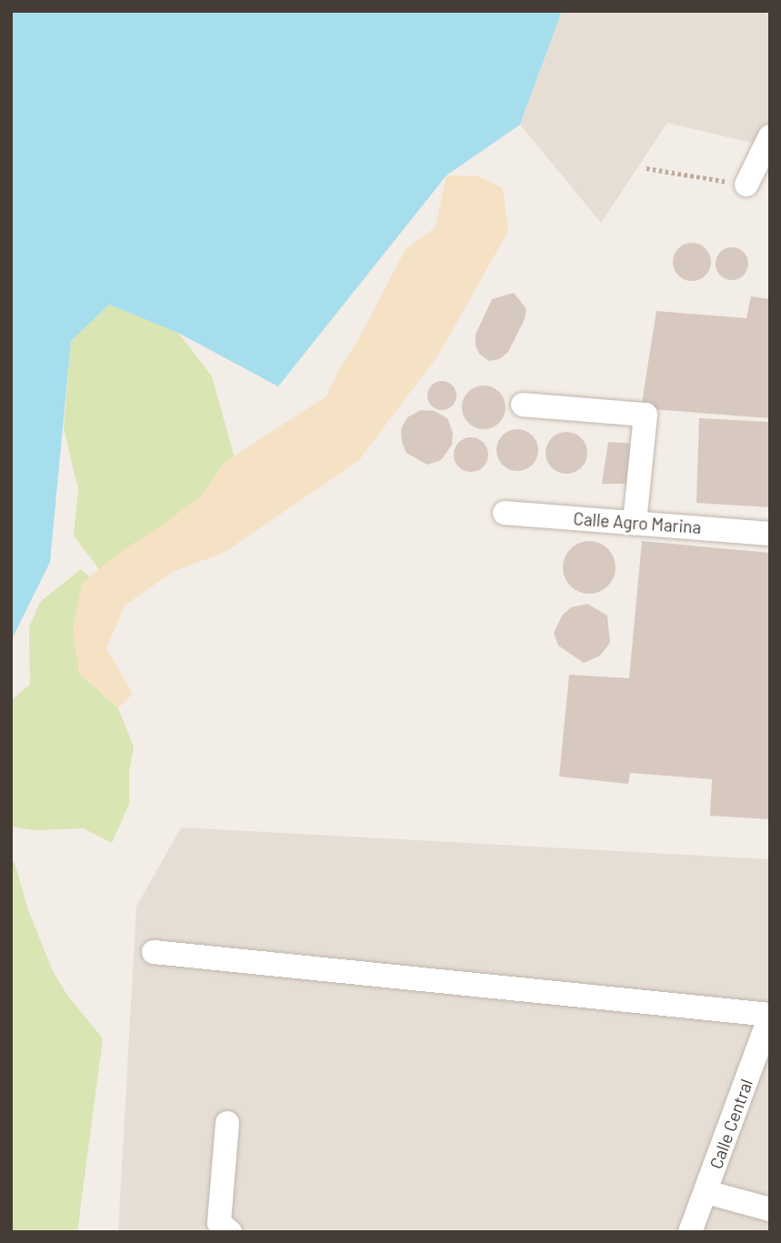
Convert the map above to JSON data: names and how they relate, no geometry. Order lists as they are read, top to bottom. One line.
{"streets":{"street":["Calle Agro Marina","Calle Central"]}}
